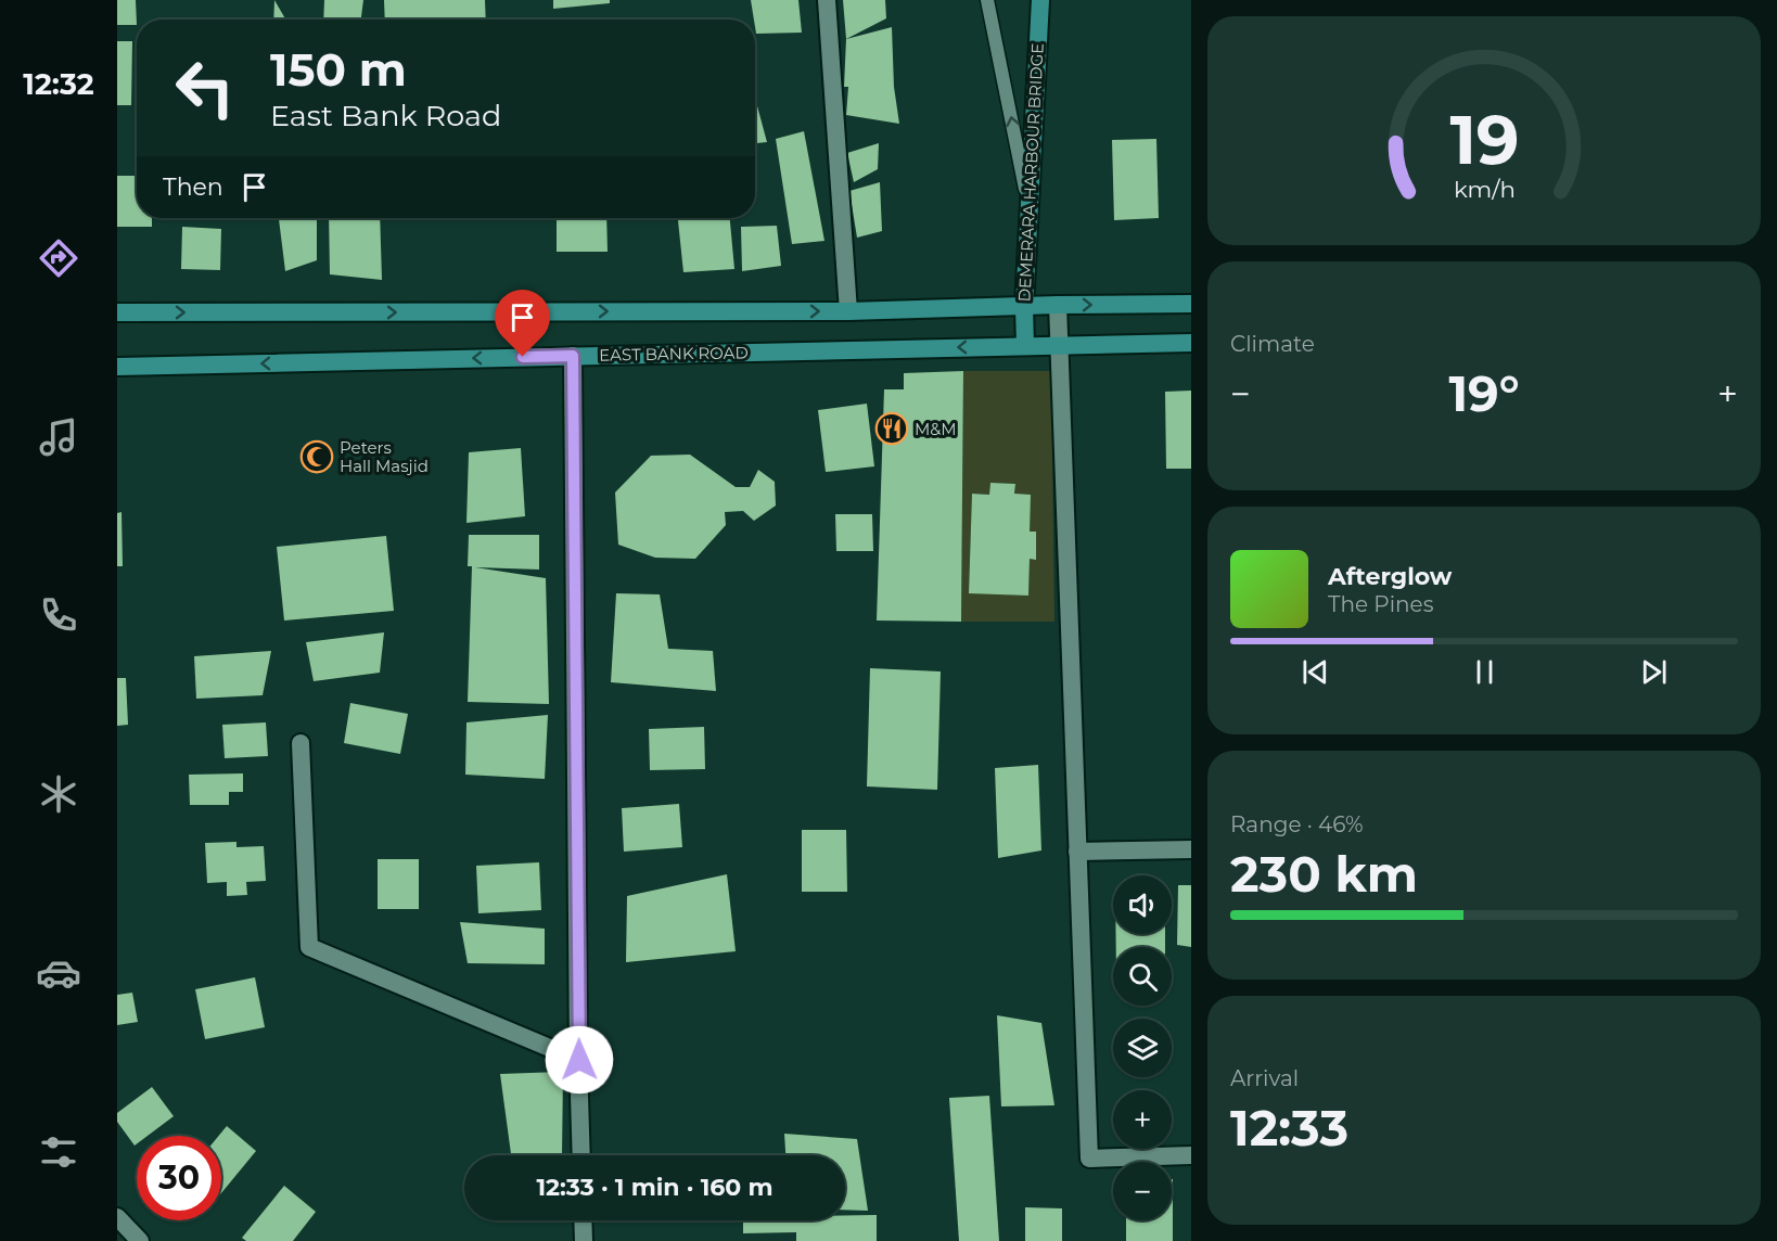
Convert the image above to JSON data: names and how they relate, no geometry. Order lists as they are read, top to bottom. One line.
{"streets":{"main road":["DEMERARA HARBOUR BRIDGE","EAST BANK ROAD"]},"crossings":[["DEMERARA HARBOUR BRIDGE","EAST BANK ROAD"]],"places":{"restaurant":["M&M"],"mosque":["Peters Hall Masjid"]},"page":{"tabs":"12:32","turn":["150 m","East Bank Road"],"then":"Then","tile":["Climate",["Range · 46%","230 km"],["Arrival","12:33"]],"heat":["−","19°","+"],"song":["Afterglow","The Pines"],"map_buttons":["+","−"],"limit":"30","trip":"12:33 · 1 min · 160 m","gauge":["19","km/h"]}}
